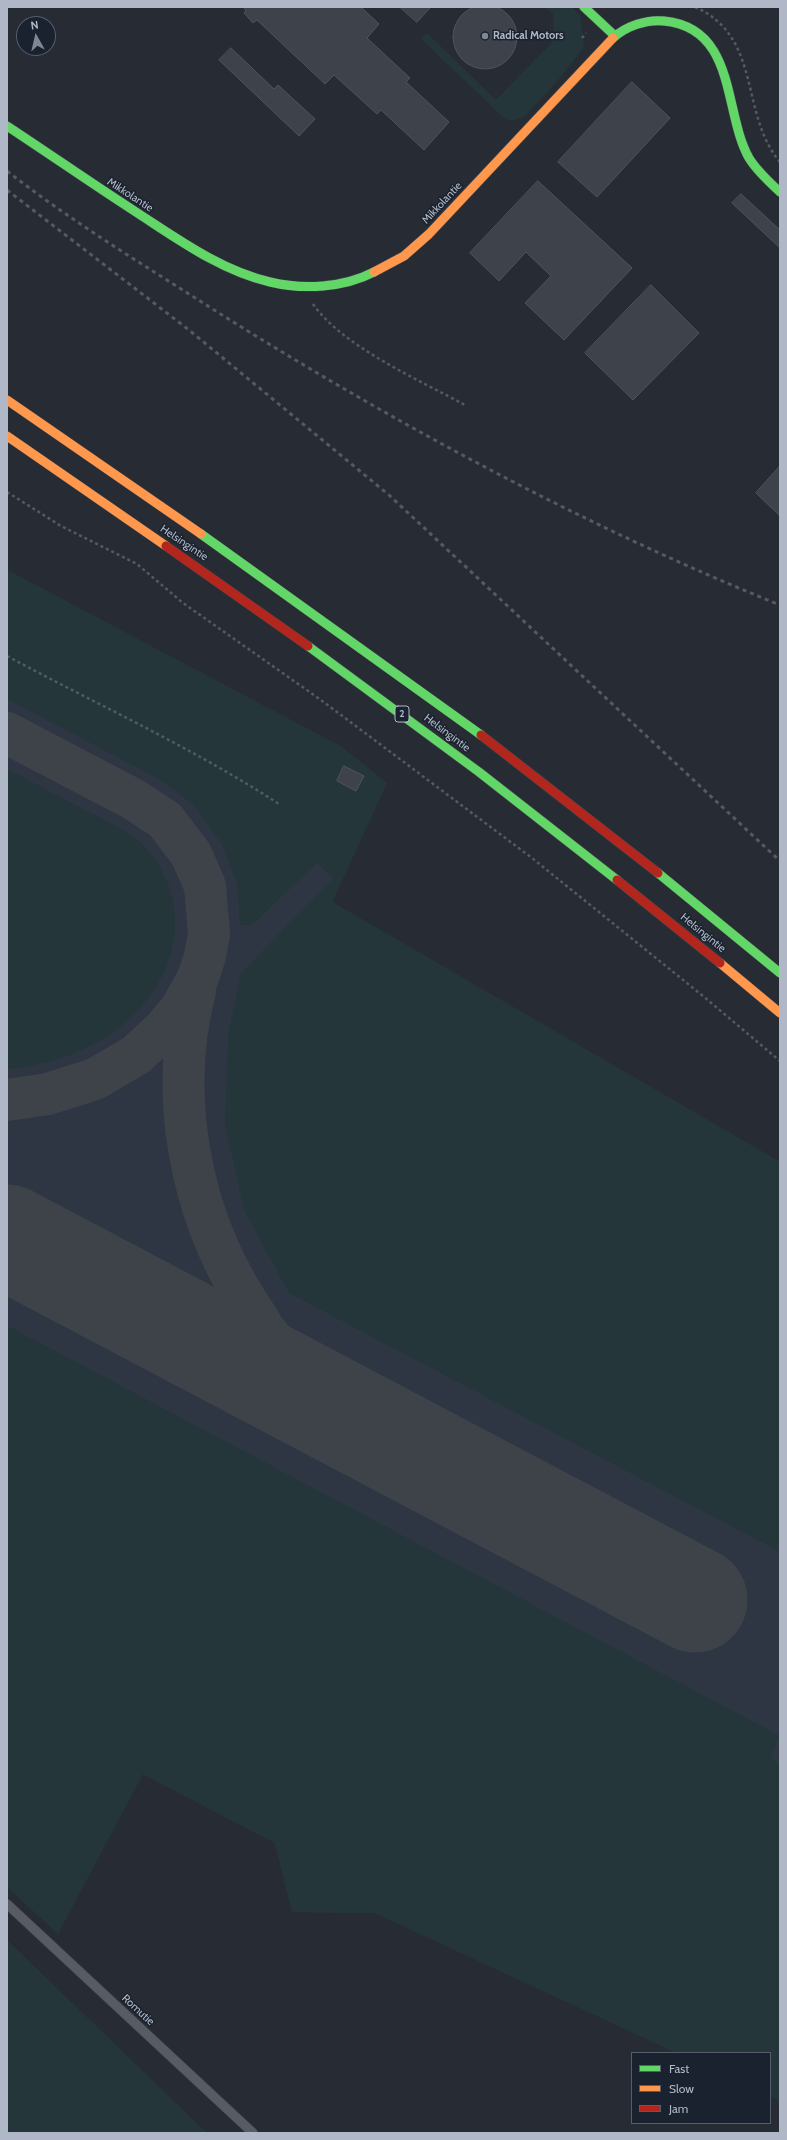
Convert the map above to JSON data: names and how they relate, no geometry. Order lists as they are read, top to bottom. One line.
{"streets":{"main road":["Mikkolantie","Helsingintie","2"],"lane":["Romutie"]},"places":["Radical Motors"],"legend":["Fast","Slow","Jam"],"north":"top"}
